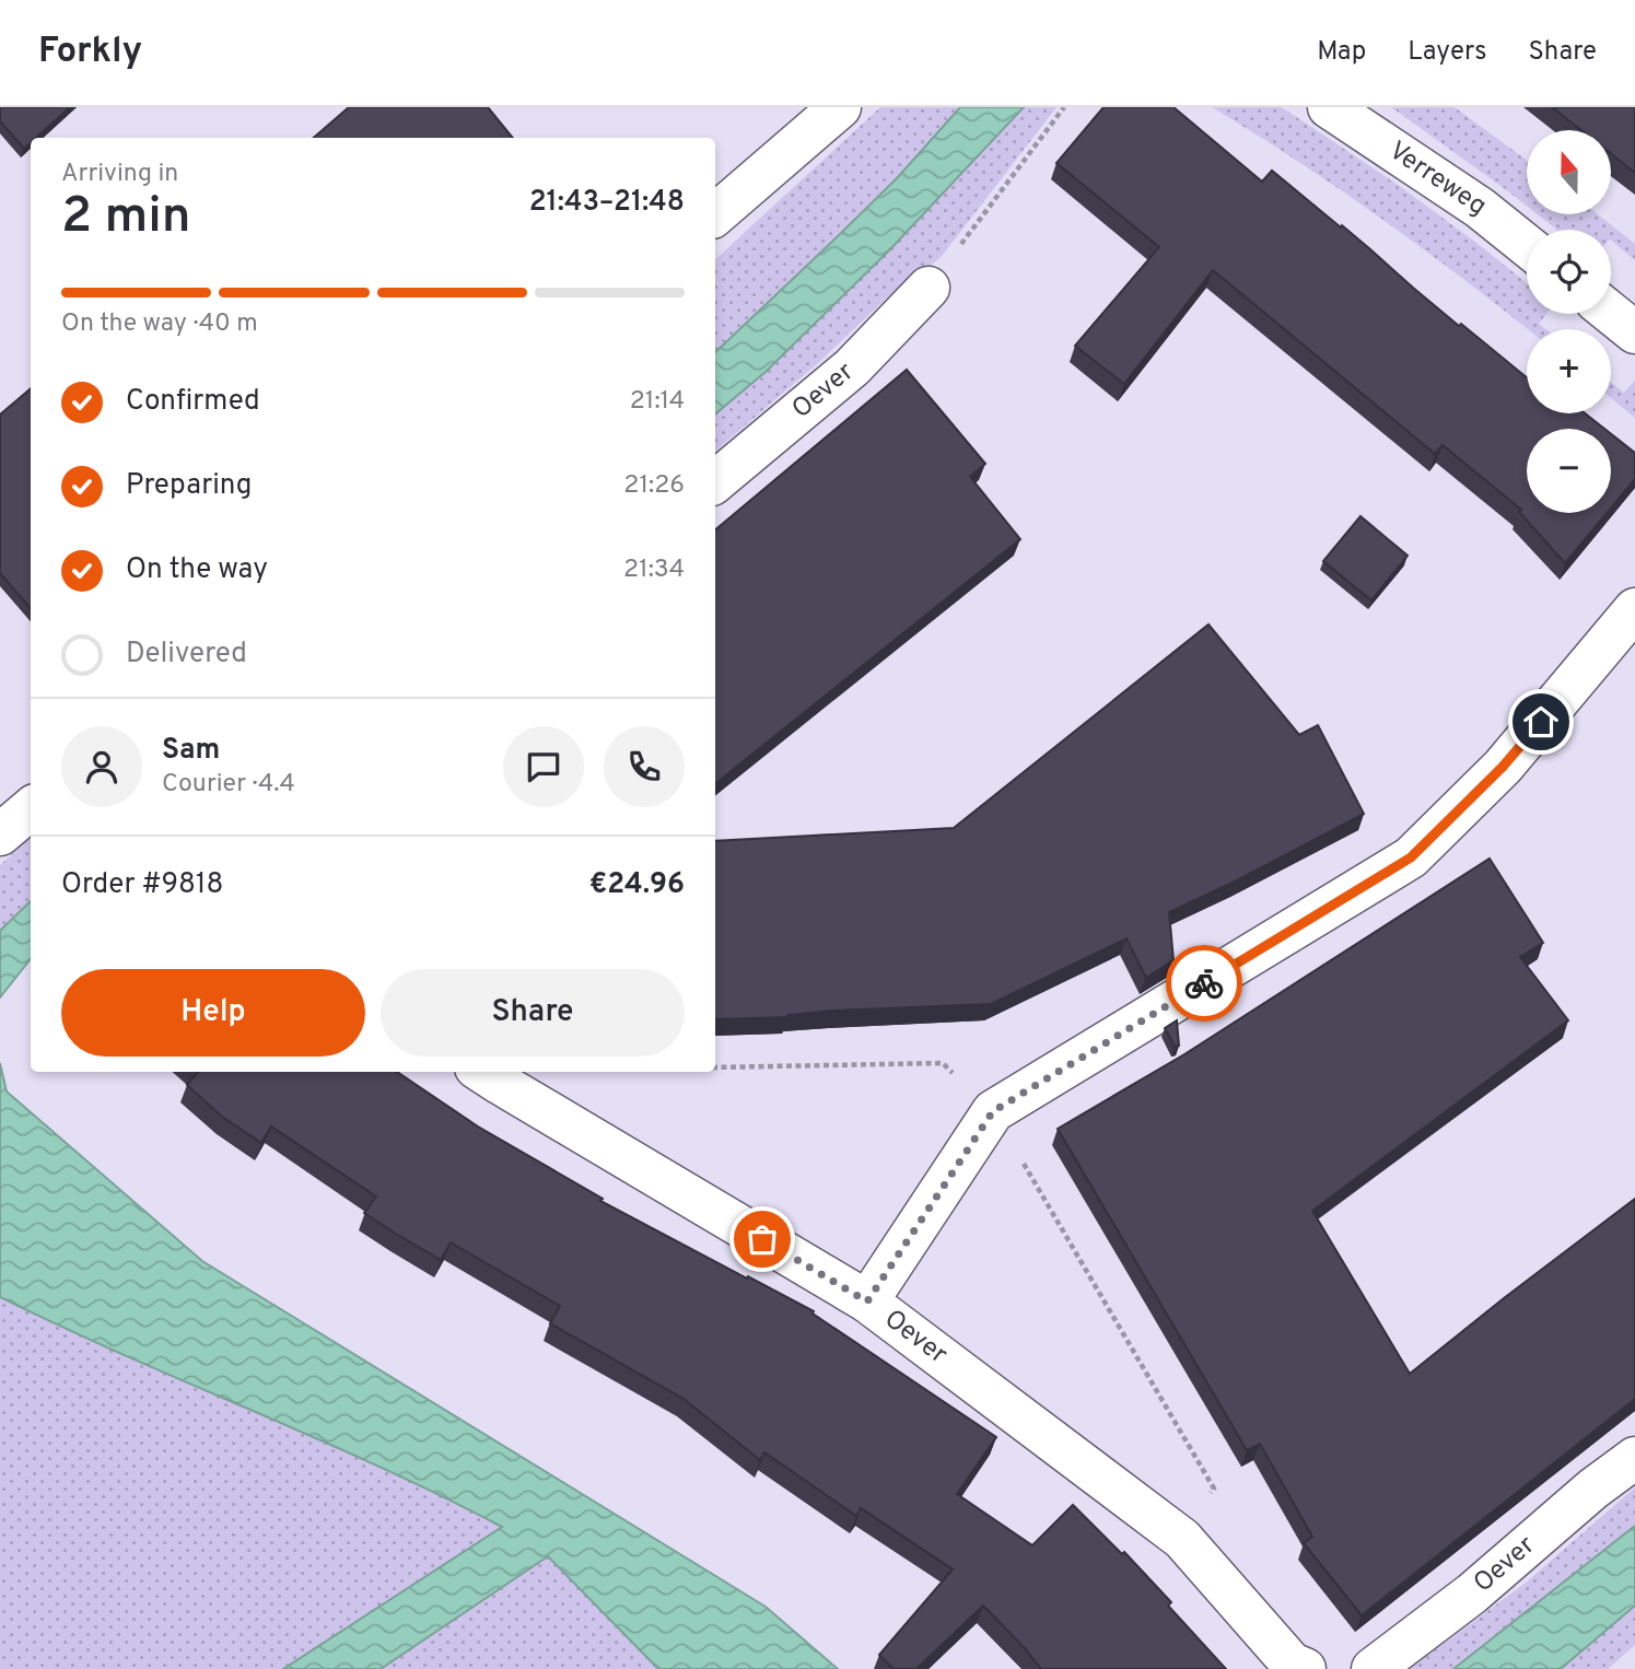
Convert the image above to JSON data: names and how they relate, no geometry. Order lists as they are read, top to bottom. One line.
{"streets":{"street":["Verreweg","Oever"]},"north":"top","page":{"header":"Forkly","nav":["Map","Layers","Share"],"map_buttons":["+","−"],"heading":["2 min","Arriving in","21:43–21:48"],"panel":["Sam","Courier · 4.4","Order #9818","€24.96"],"bar":"On the way · 40 m","list":[["Confirmed","21:14"],["Preparing","21:26"],["On the way","21:34"],"Delivered"],"buttons":["Help","Share"]}}
